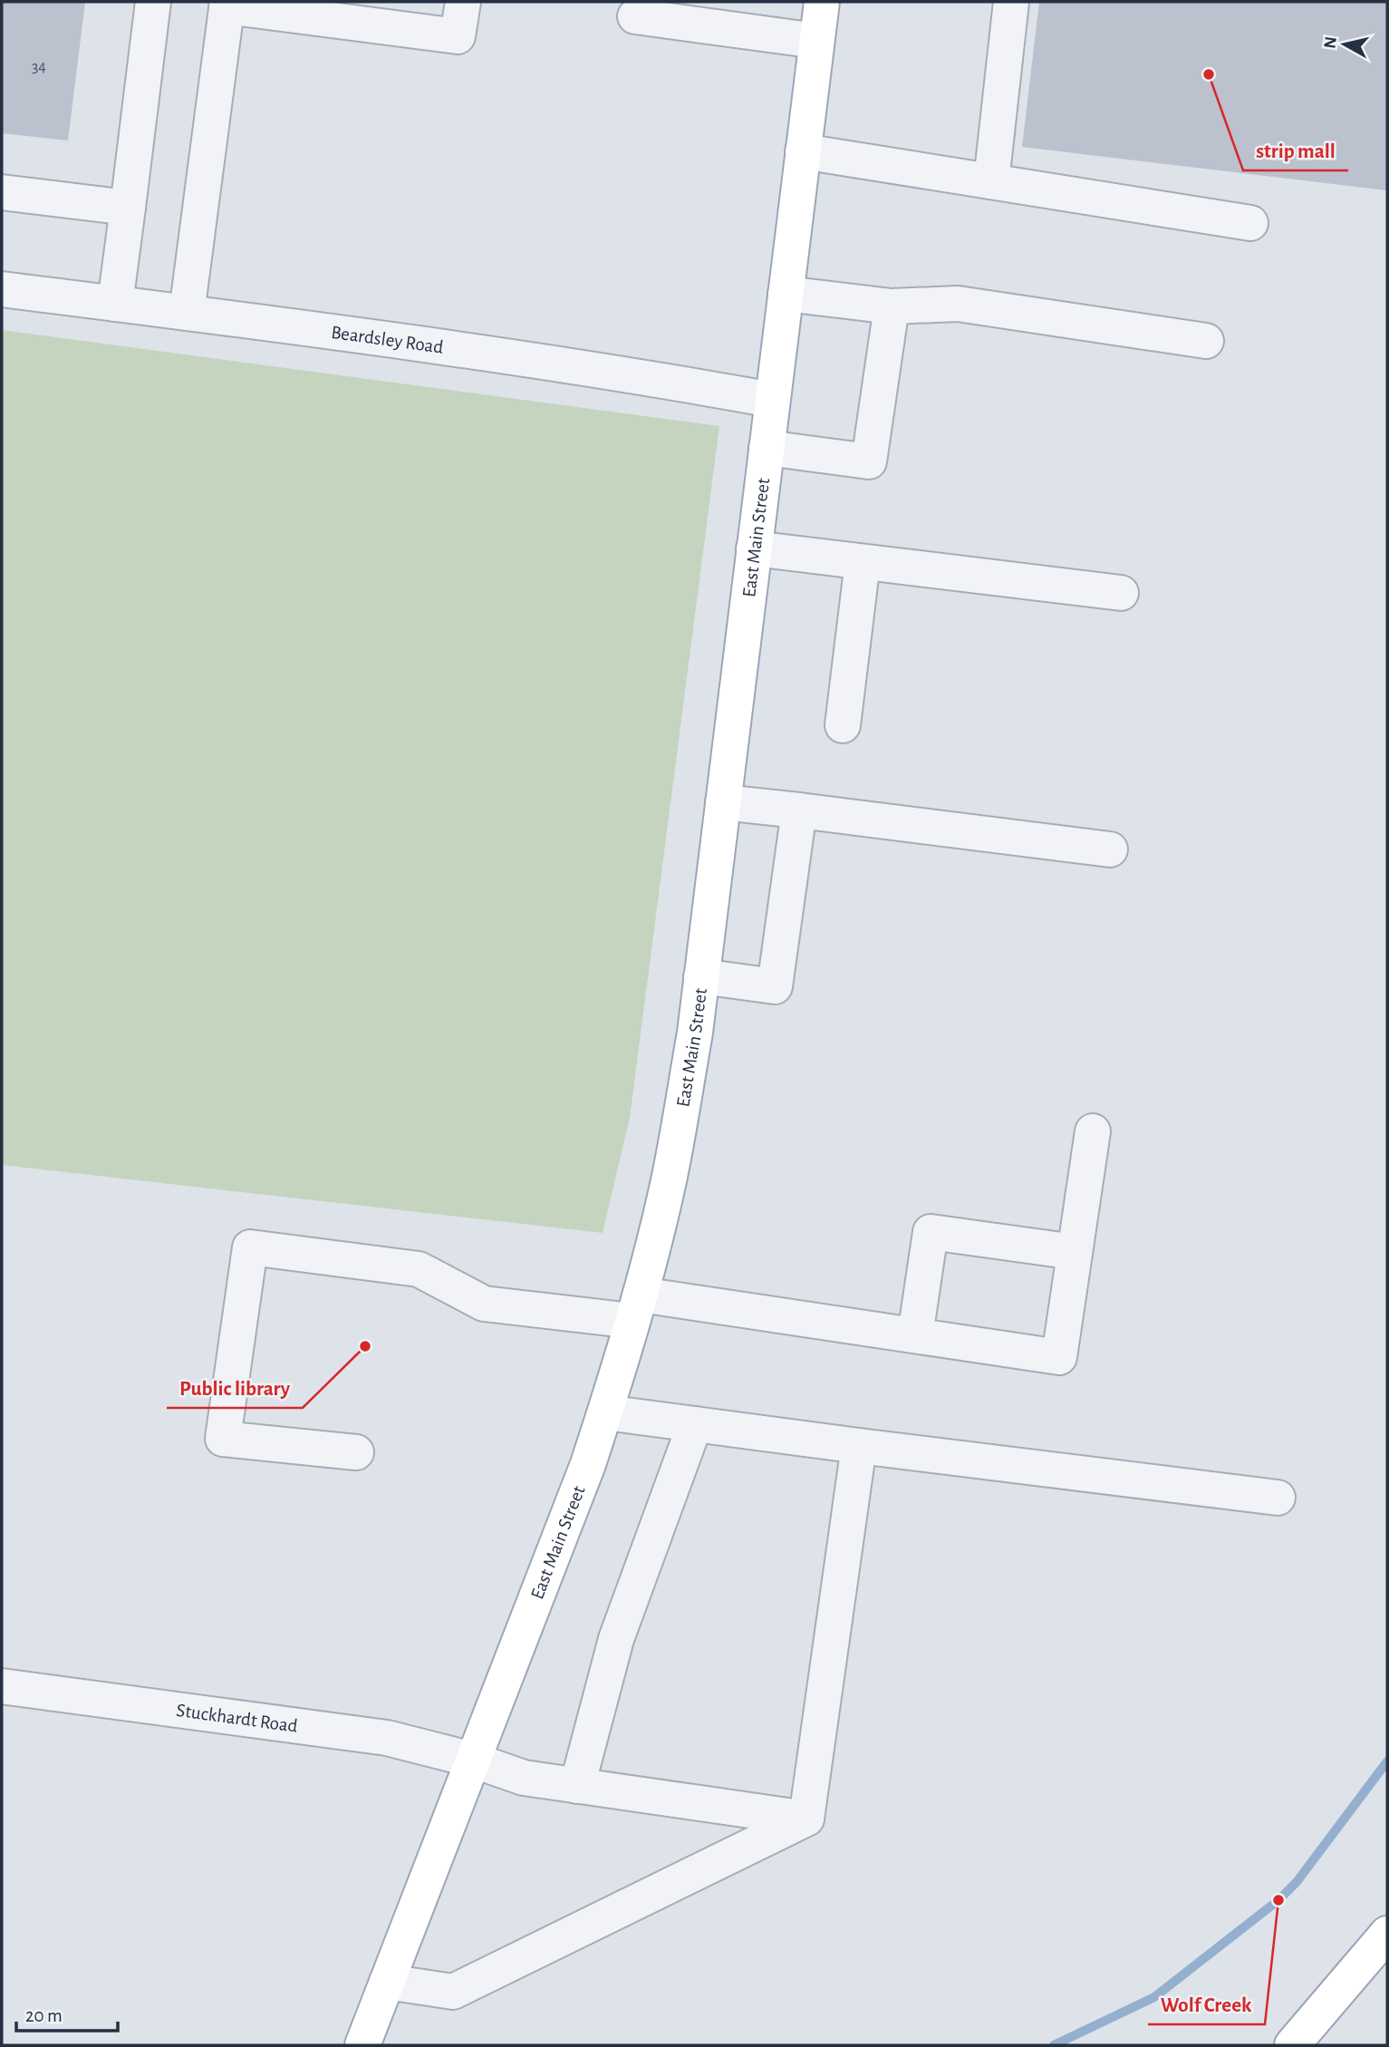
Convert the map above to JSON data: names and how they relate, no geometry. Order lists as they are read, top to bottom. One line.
{"streets":{"main road":["East Main Street"],"street":["Beardsley Road","Stuckhardt Road"]},"crossings":[["Beardsley Road","East Main Street"],["East Main Street","Stuckhardt Road"]],"places":["strip mall","Public library","Wolf Creek"],"house_numbers":["34"],"scale_bar":"20 m","north":"left"}
